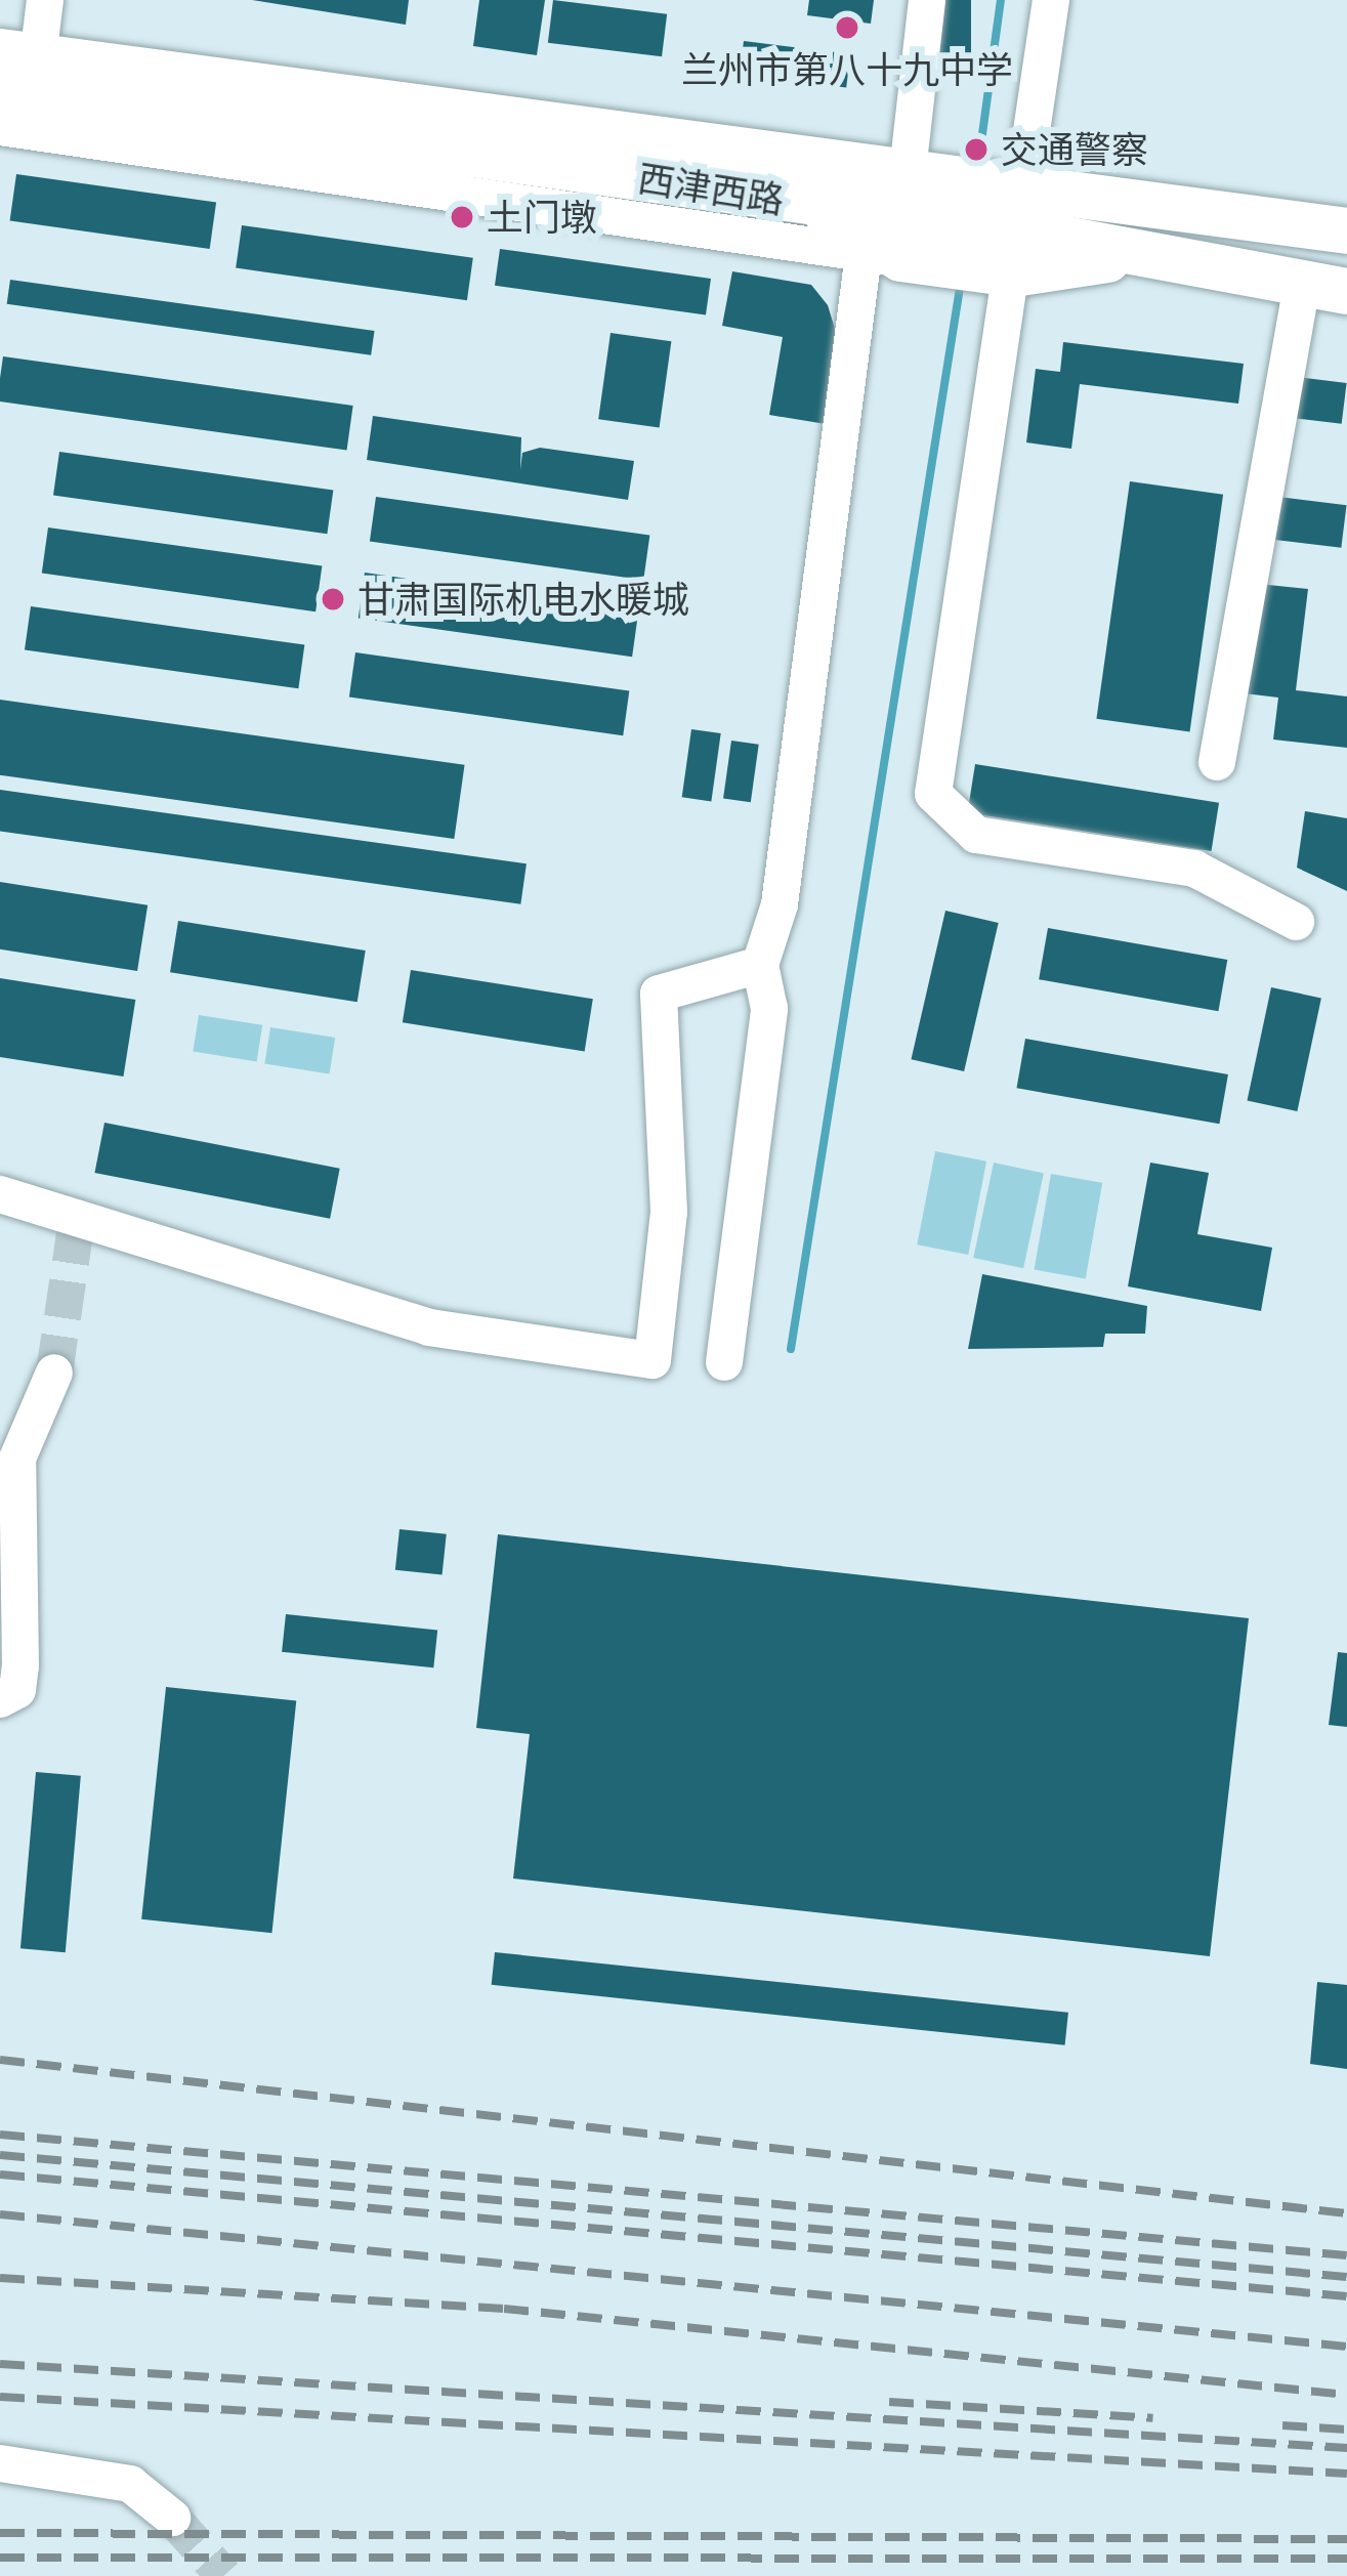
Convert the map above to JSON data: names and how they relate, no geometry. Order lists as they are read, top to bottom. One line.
{"streets":{"main road":["西津西路"]},"places":["兰州市第八十九中学","交通警察","土门墩","甘肃国际机电水暖城"]}
